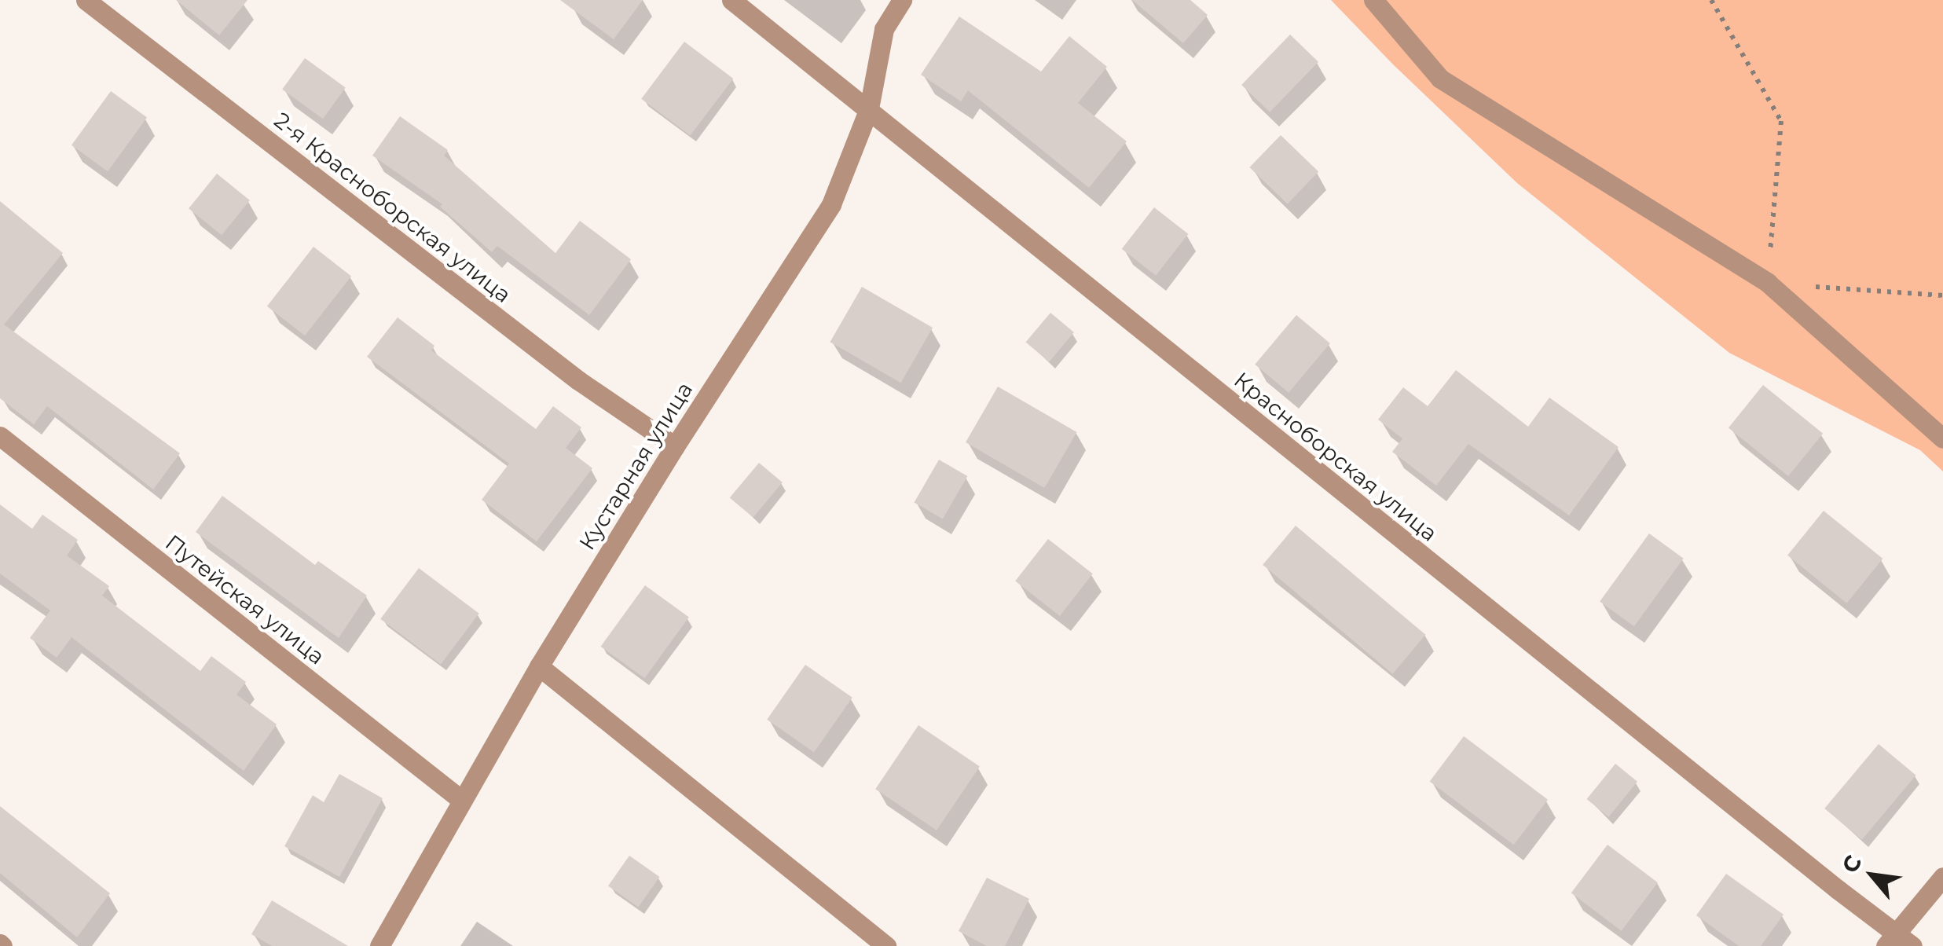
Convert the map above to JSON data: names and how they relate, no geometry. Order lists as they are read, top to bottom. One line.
{"streets":{"street":["2-я Красноборская улица","Красноборская улица","Кустарная улица","Путейская улица"]},"crossings":[["2-я Красноборская улица","Кустарная улица"],["Красноборская улица","Кустарная улица"],["Кустарная улица","Путейская улица"]],"north":"top left"}
